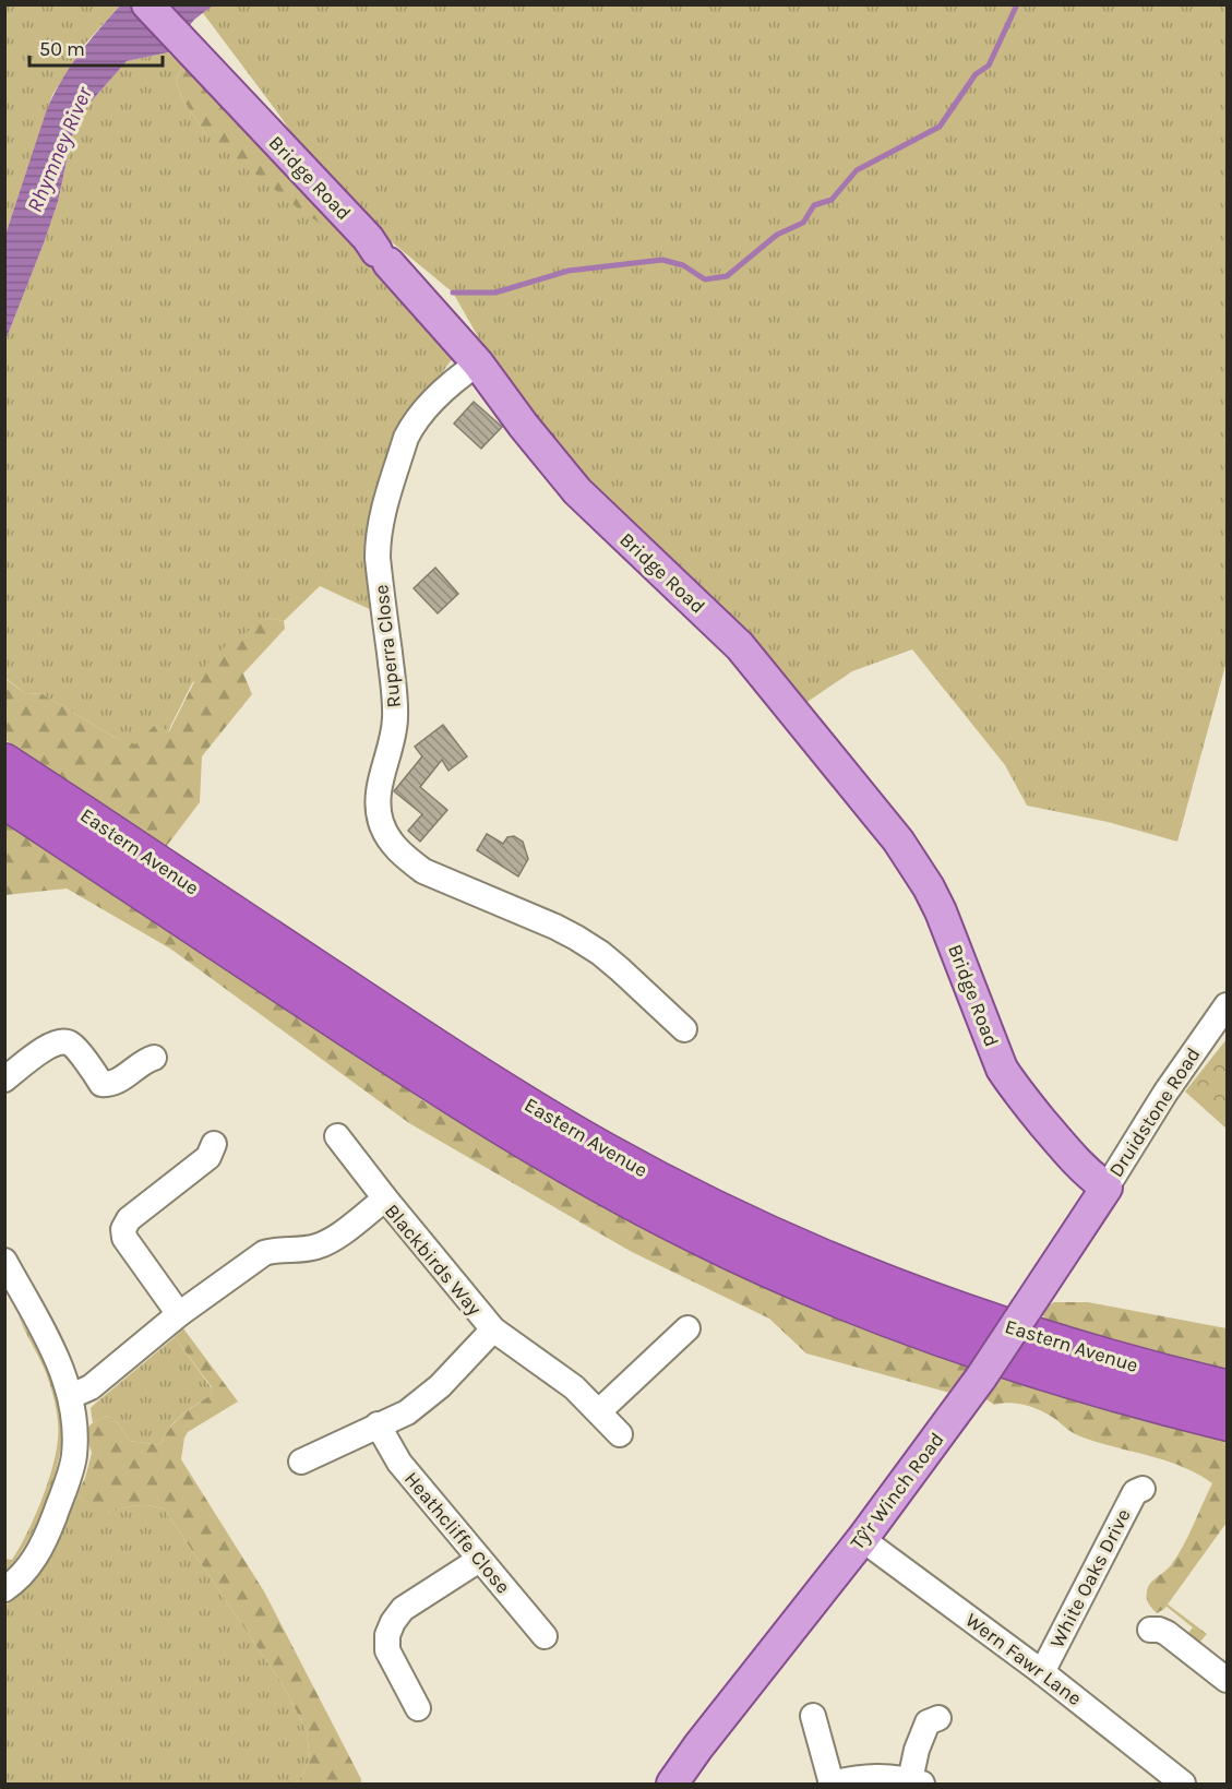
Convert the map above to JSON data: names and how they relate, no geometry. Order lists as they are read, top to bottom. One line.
{"streets":{"highway":["Eastern Avenue"],"main road":["Bridge Road","Tŷ'r Winch Road"],"street":["Ruperra Close","Druidstone Road","Blackbirds Way","Heathcliffe Close","White Oaks Drive","Wern Fawr Lane"]},"crossings":[["Bridge Road","Ruperra Close"],["Bridge Road","Druidstone Road"],["Bridge Road","Tŷ'r Winch Road"],["Druidstone Road","Tŷ'r Winch Road"],["Tŷ'r Winch Road","Wern Fawr Lane"],["White Oaks Drive","Wern Fawr Lane"]],"water":["Rhymney River"],"scale_bar":"50 m"}
